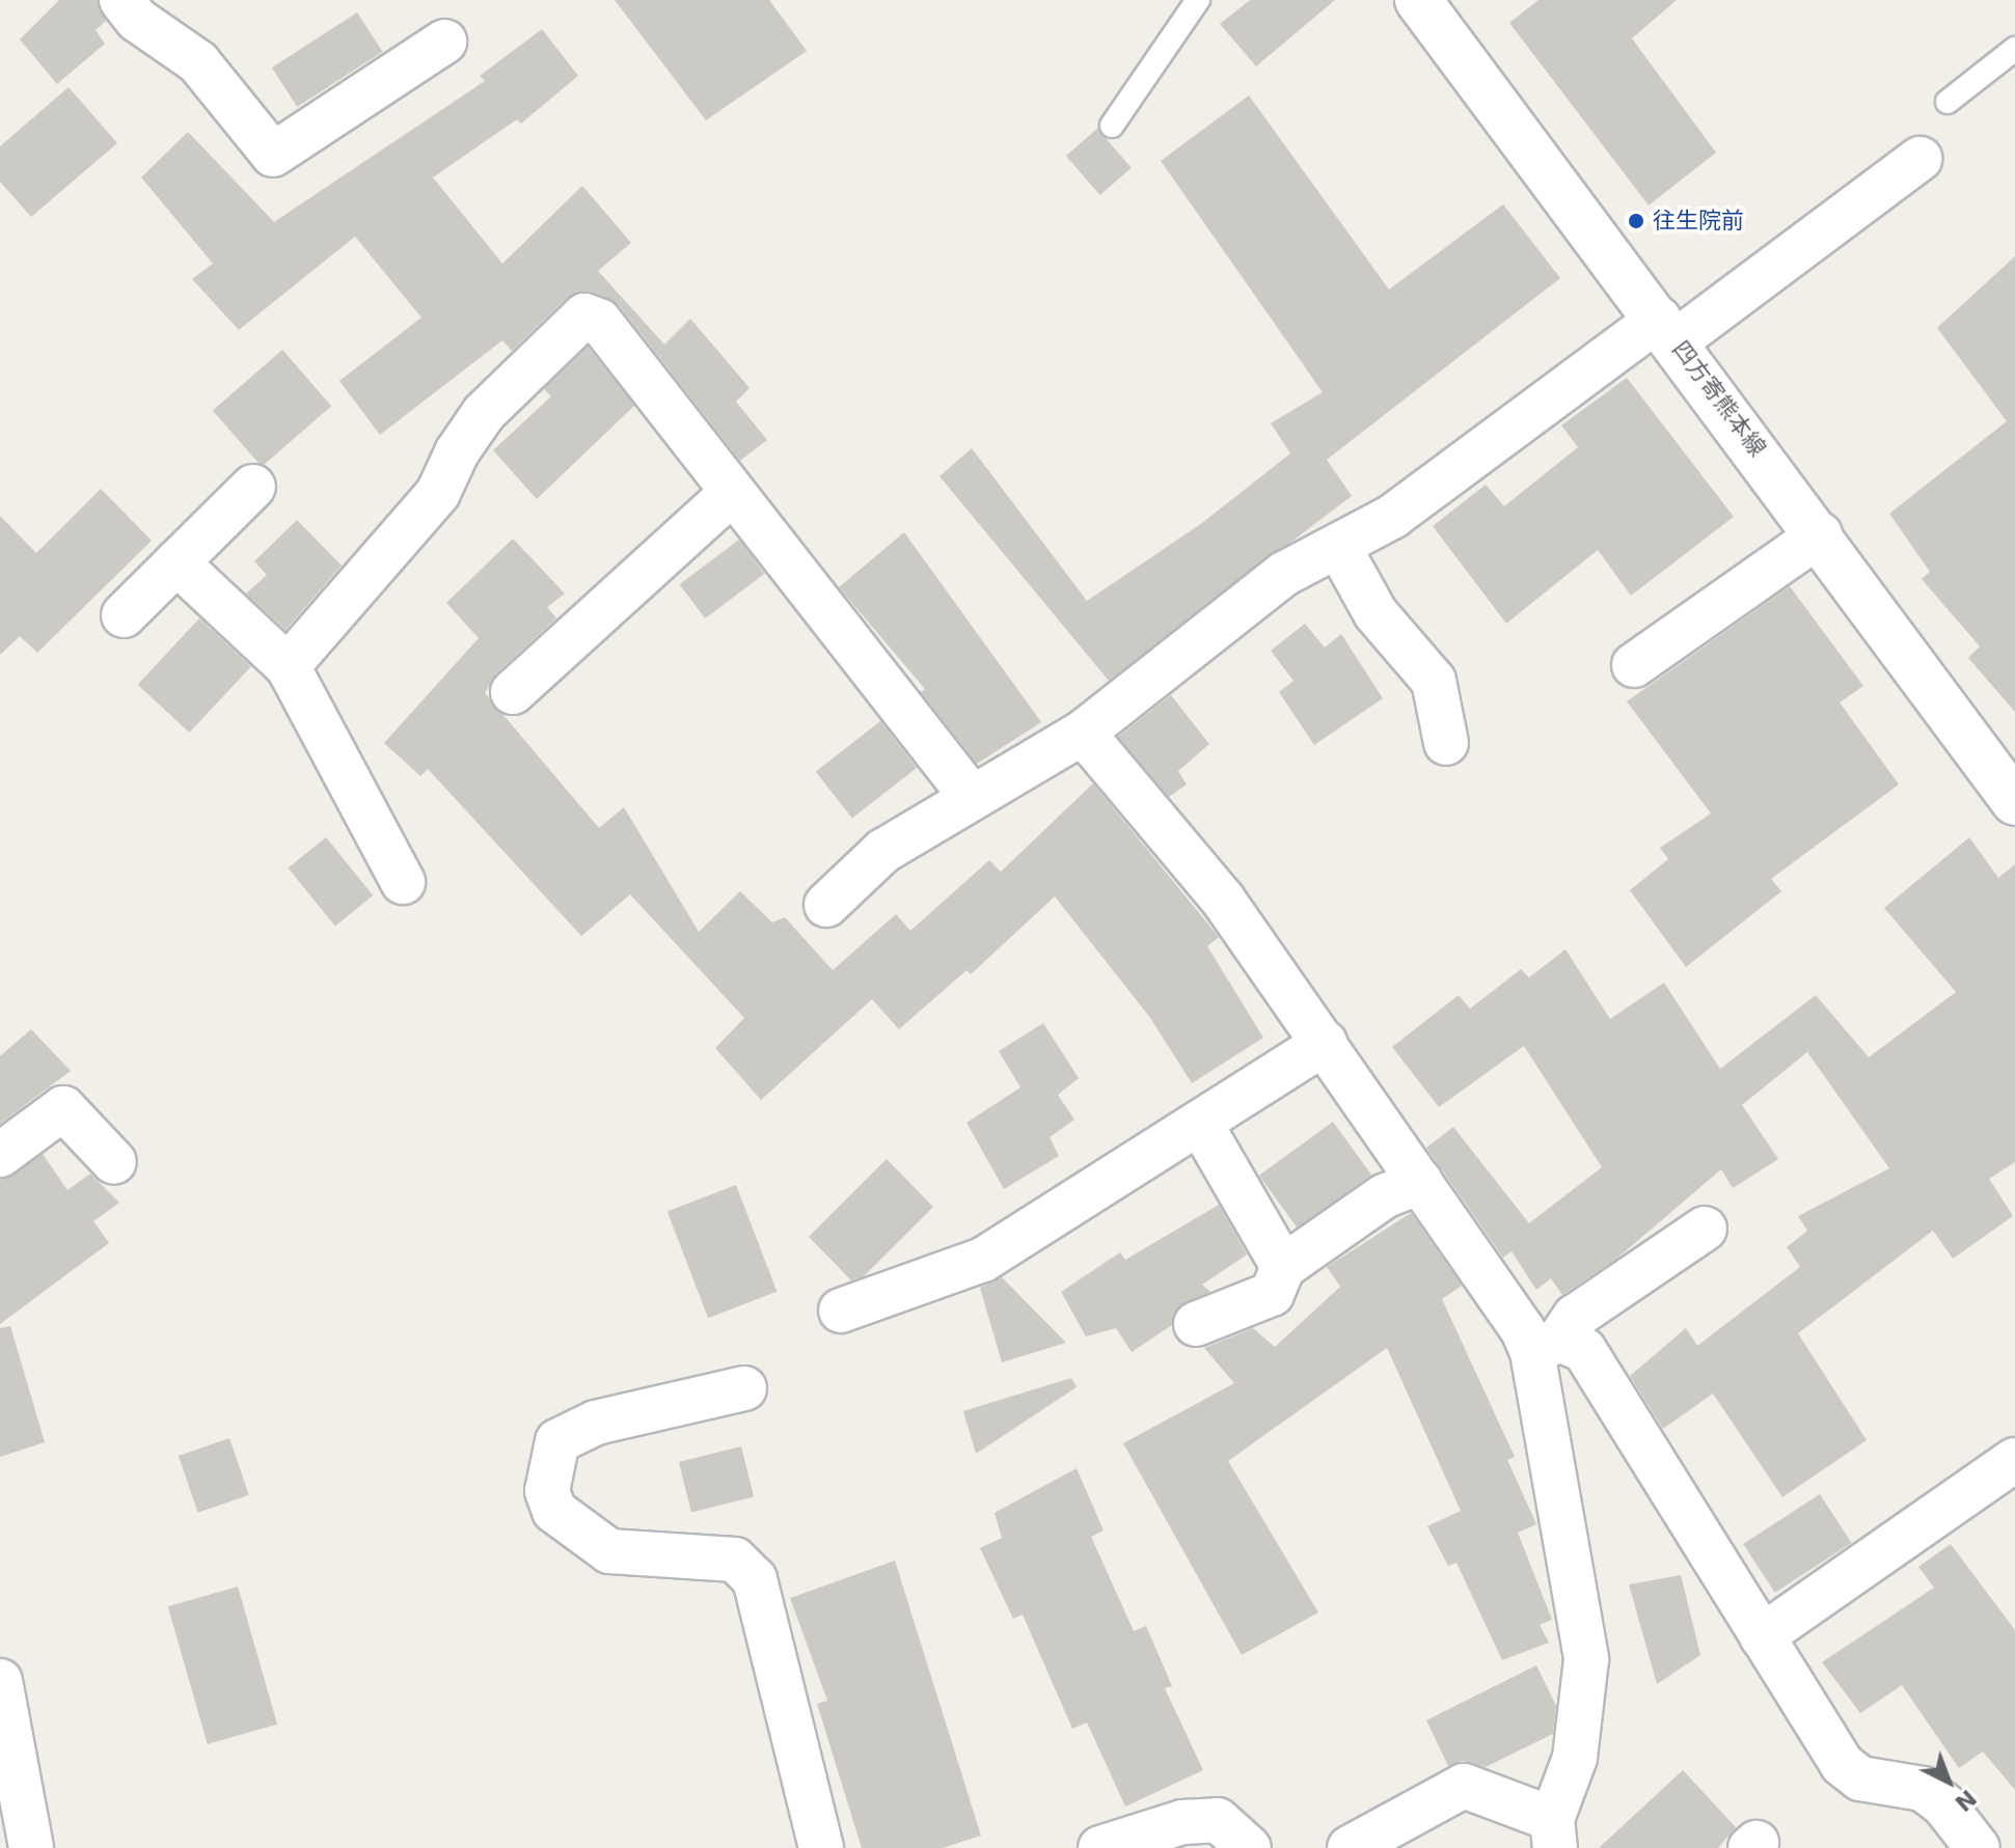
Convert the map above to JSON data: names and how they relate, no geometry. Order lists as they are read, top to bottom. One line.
{"streets":{"main road":["四方寄熊本線"]},"places":["往生院前"],"north":"bottom right"}
